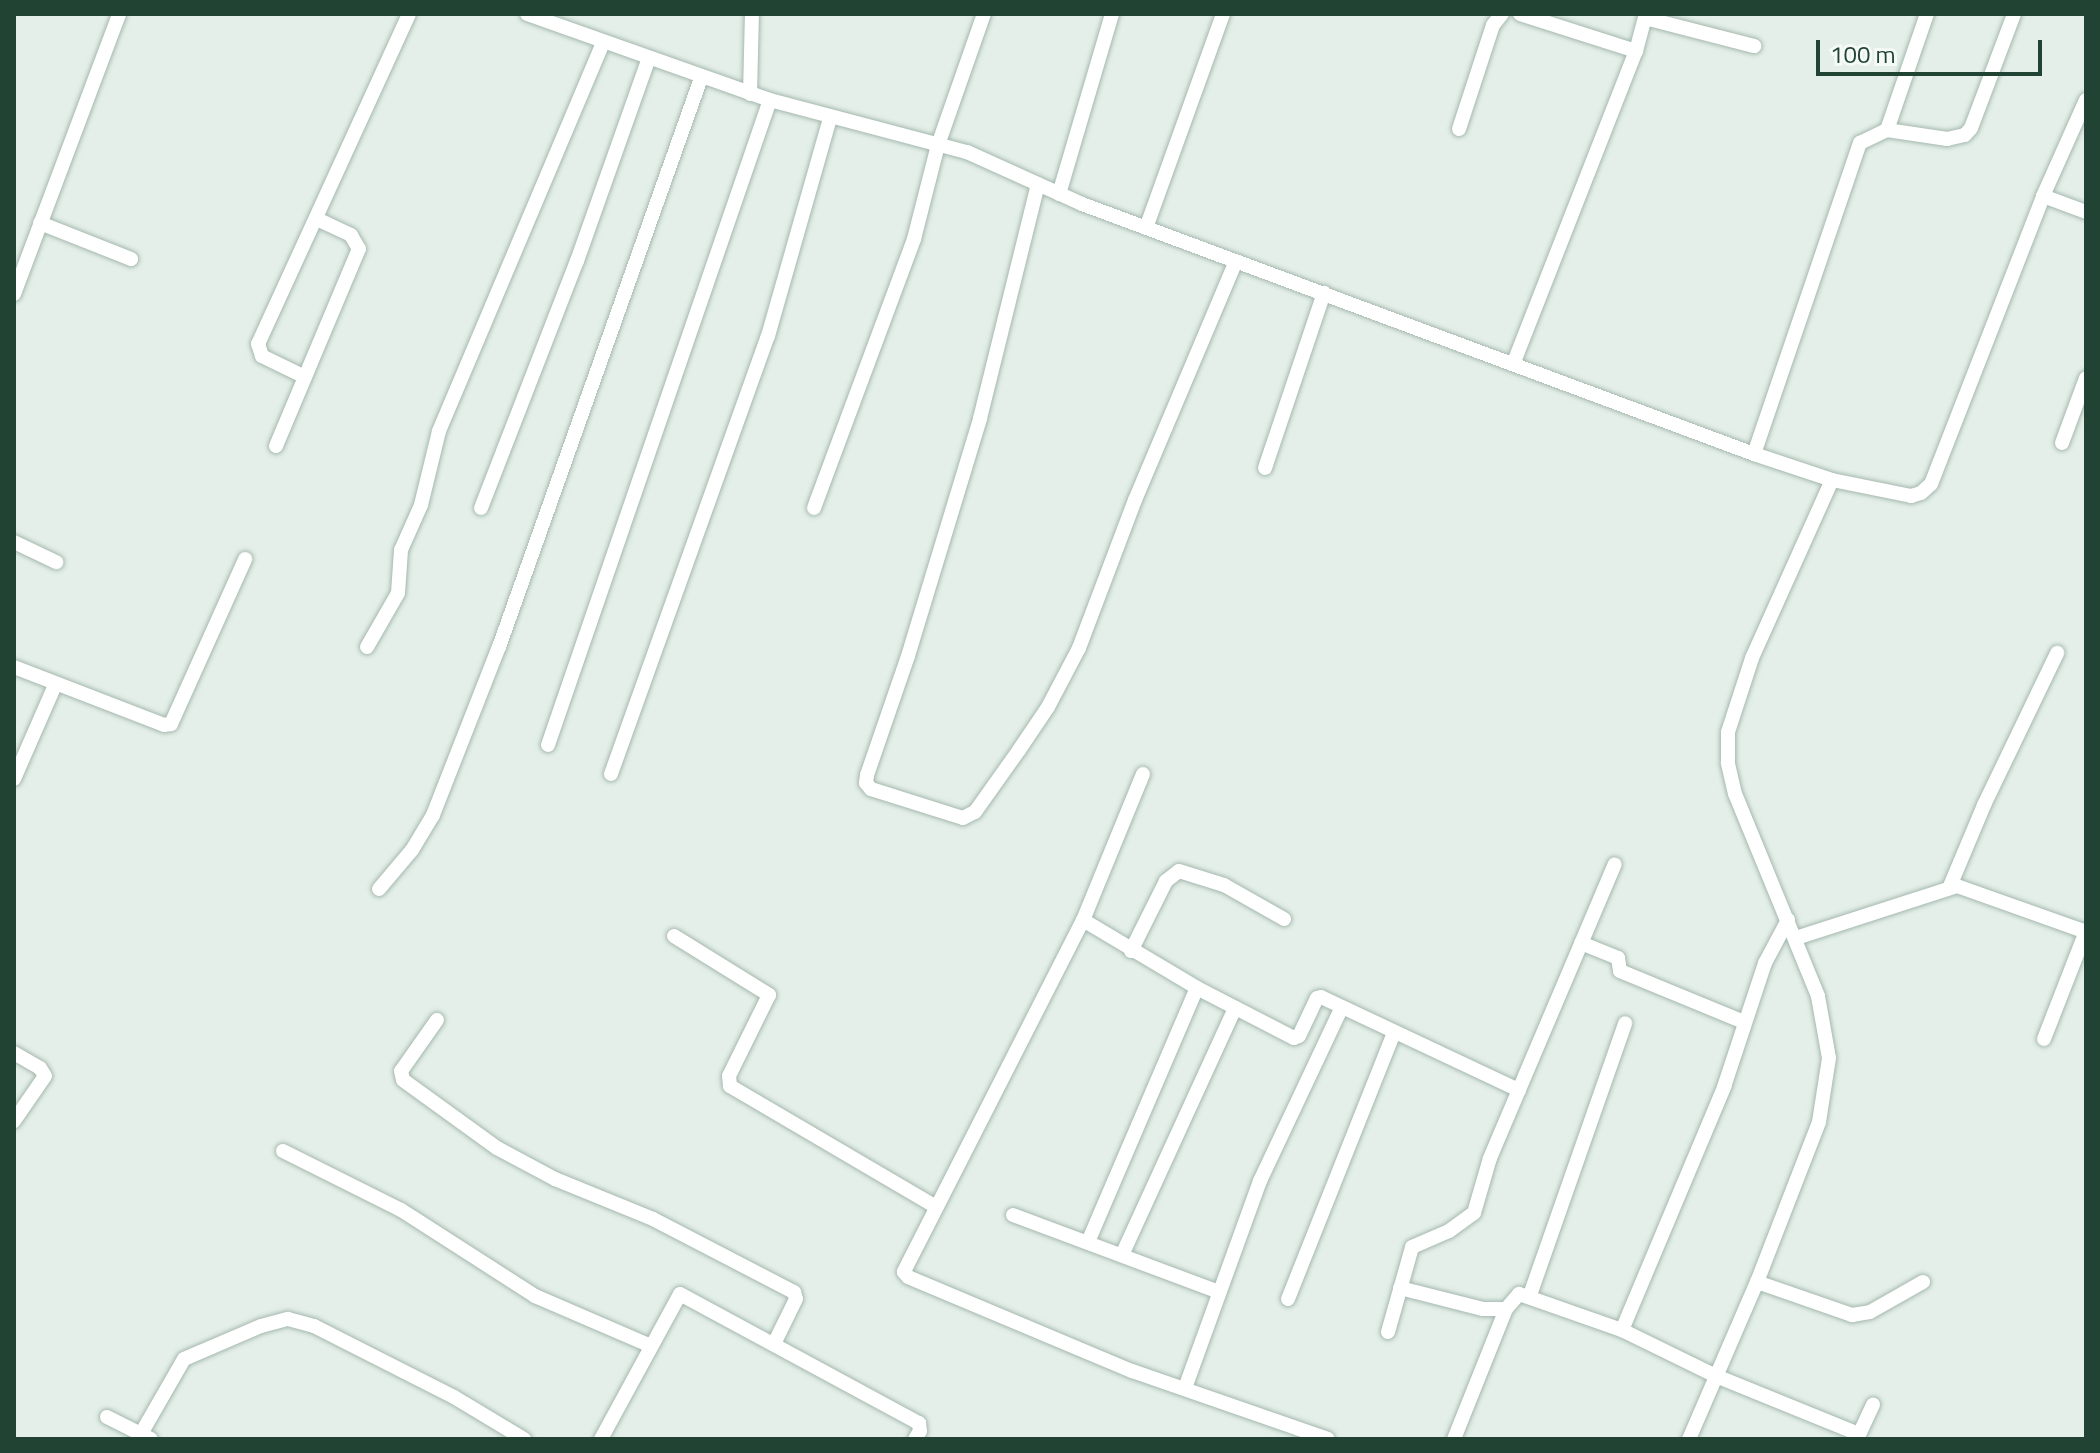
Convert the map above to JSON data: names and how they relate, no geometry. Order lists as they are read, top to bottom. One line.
{"scale_bar":"100 m"}
